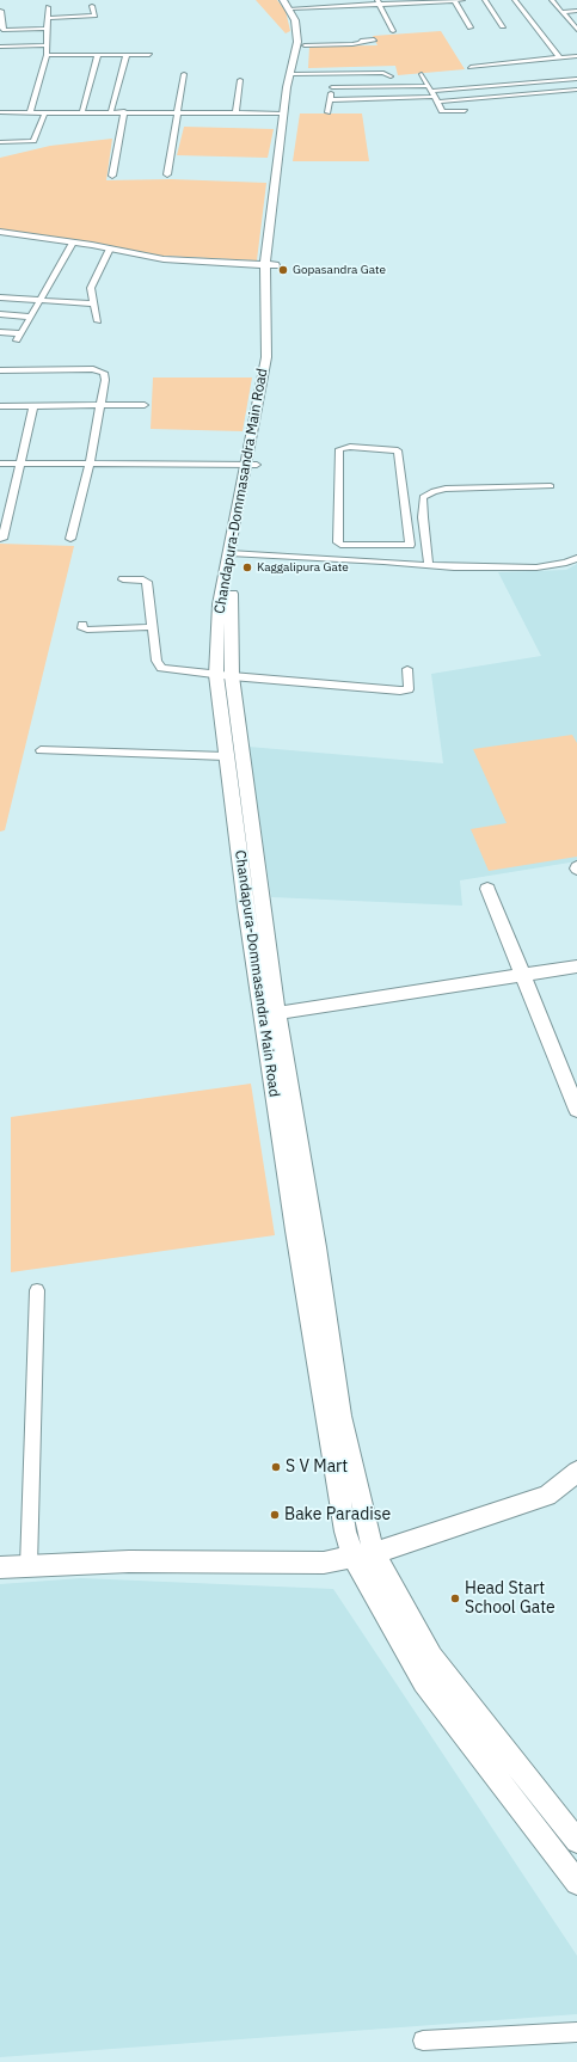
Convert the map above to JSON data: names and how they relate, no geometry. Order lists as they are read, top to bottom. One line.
{"streets":{"main road":["Chandapura-Dommasandra Main Road"]},"places":["Gopasandra Gate","Kaggalipura Gate","S V Mart","Bake Paradise","Head Start School Gate"]}
